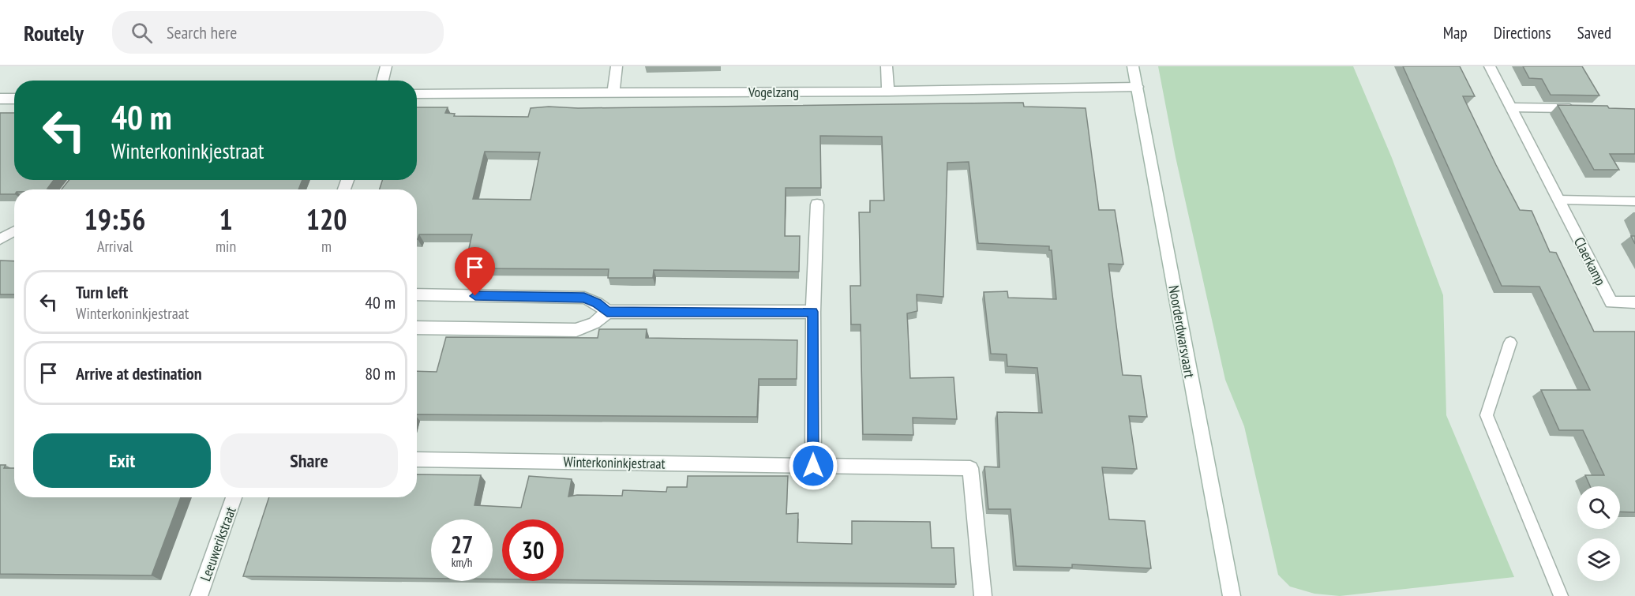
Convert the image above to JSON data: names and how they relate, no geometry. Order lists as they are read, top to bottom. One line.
{"streets":{"street":["Vogelzang","Claerkamp","Noorderdwarsvaart","Winterkoninkjestraat","Leeuwerikstraat"]},"crossings":[["Vogelzang","Noorderdwarsvaart"]],"page":{"header":"Routely","search":"Search here","nav":["Map","Directions","Saved"],"turn":["40 m","Winterkoninkjestraat"],"eta":["19:56","Arrival","1","min","120","m"],"list":[{"name":"Turn left","note":"Winterkoninkjestraat","value":"40 m"},{"name":"Arrive at destination","value":"80 m"}],"buttons":["Exit","Share"],"speed":"27 km/h","limit":"30"}}
